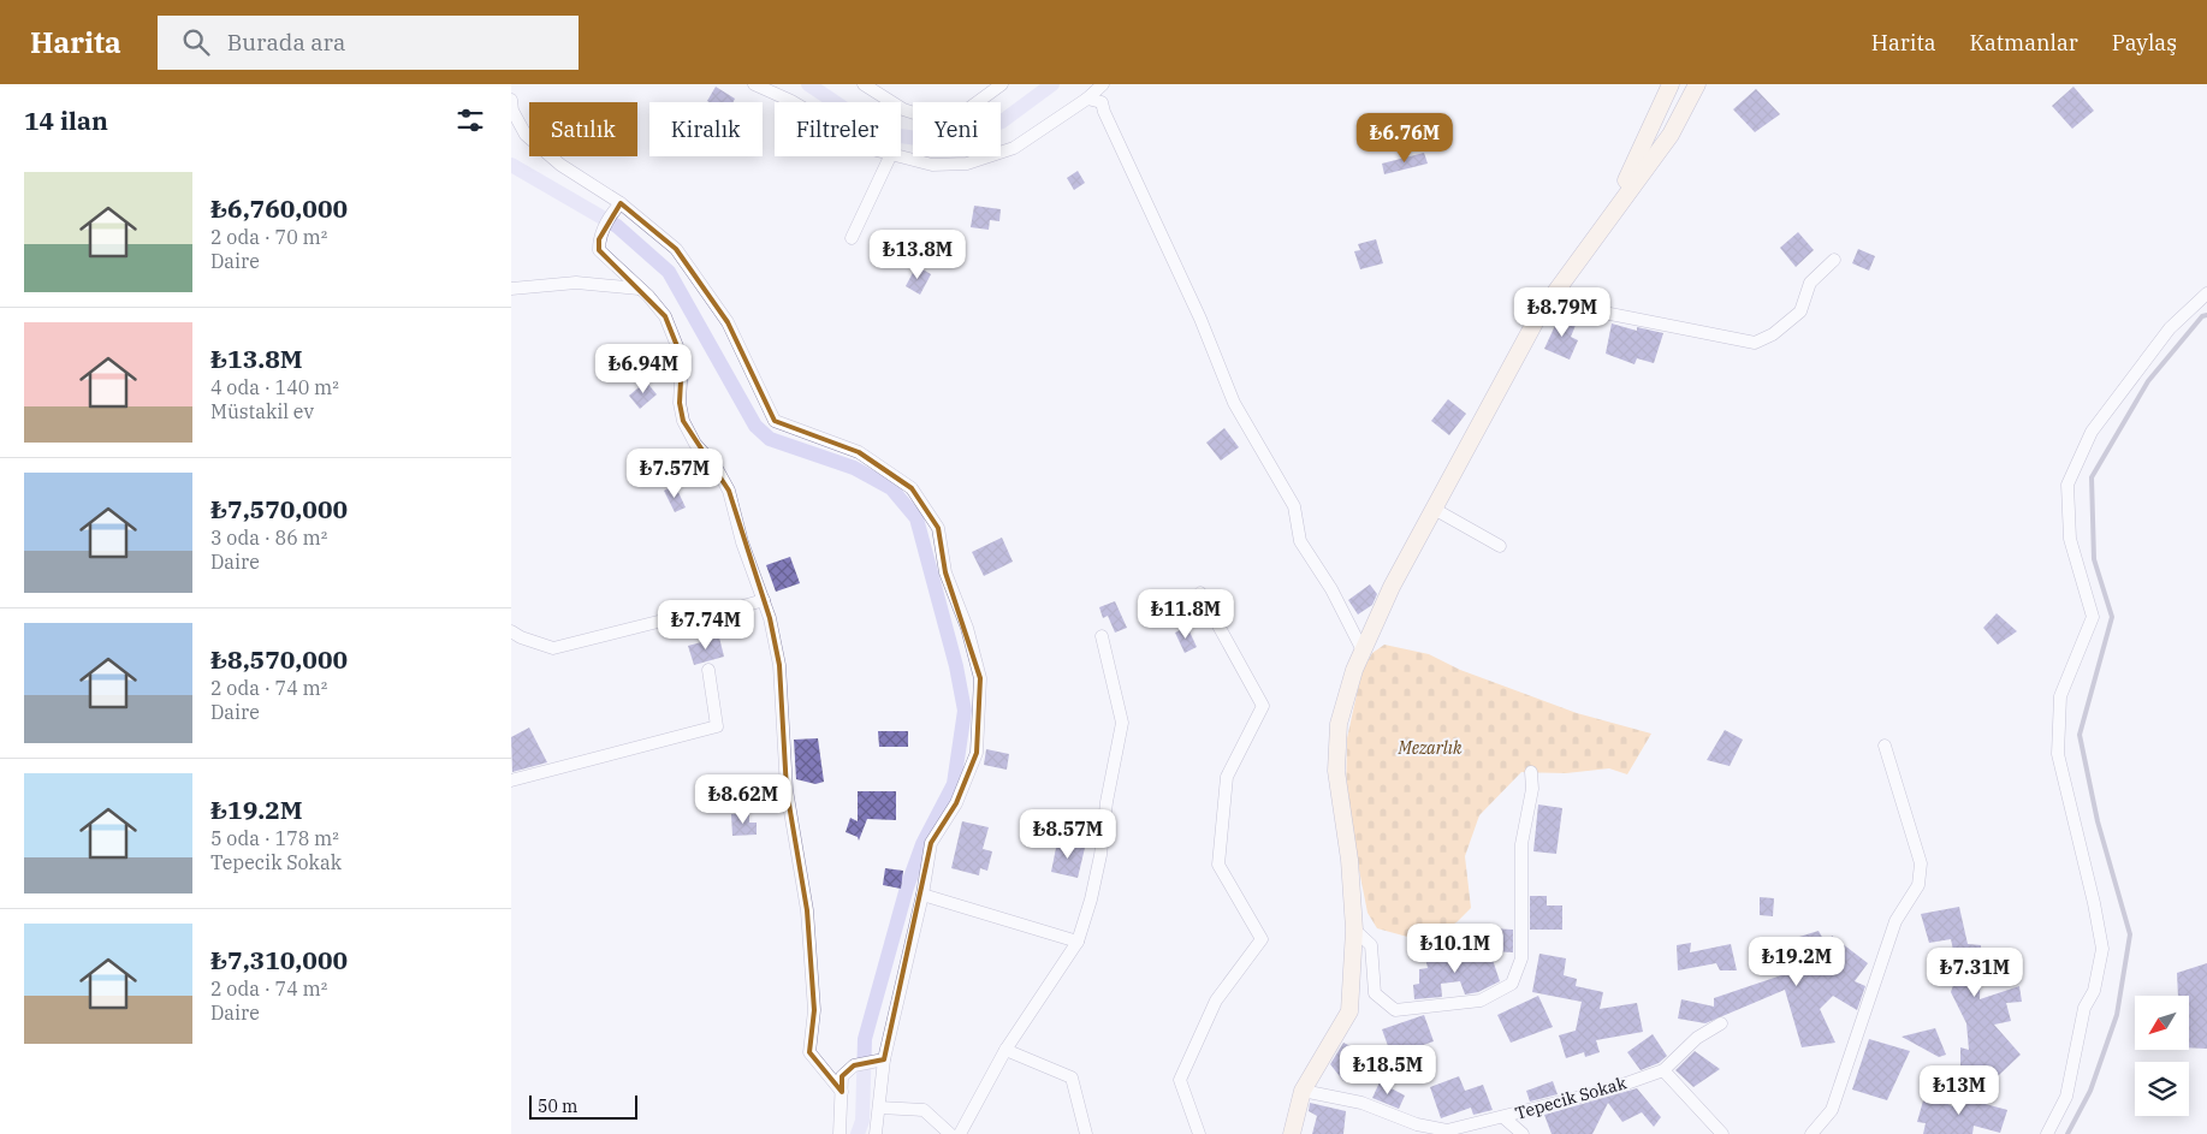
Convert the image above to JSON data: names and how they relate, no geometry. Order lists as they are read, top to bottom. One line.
{"streets":{"street":["Tepecik Sokak"]},"parks":["Mezarlık"],"scale_bar":"50 m","north":"bottom left","page":{"header":"Harita","search":"Burada ara","nav":["Harita","Katmanlar","Paylaş"],"heading":"14 ilan","chip":["Satılık","Kiralık","Filtreler","Yeni"],"price":["₺6.76M","₺13.8M","₺8.79M","₺6.94M","₺7.57M","₺11.8M","₺7.74M","₺8.62M","₺8.57M","₺10.1M","₺19.2M","₺7.31M","₺18.5M","₺13M"],"list":[{"name":"₺6,760,000","note":"2 oda · 70 m² · Daire"},{"name":"₺13.8M","note":"4 oda · 140 m² · Müstakil ev"},{"name":"₺7,570,000","note":"3 oda · 86 m² · Daire"},{"name":"₺8,570,000","note":"2 oda · 74 m² · Daire"},{"name":"₺19.2M","note":"5 oda · 178 m² · Tepecik Sokak"},{"name":"₺7,310,000","note":"2 oda · 74 m² · Daire"}],"scale":"50 m"}}
